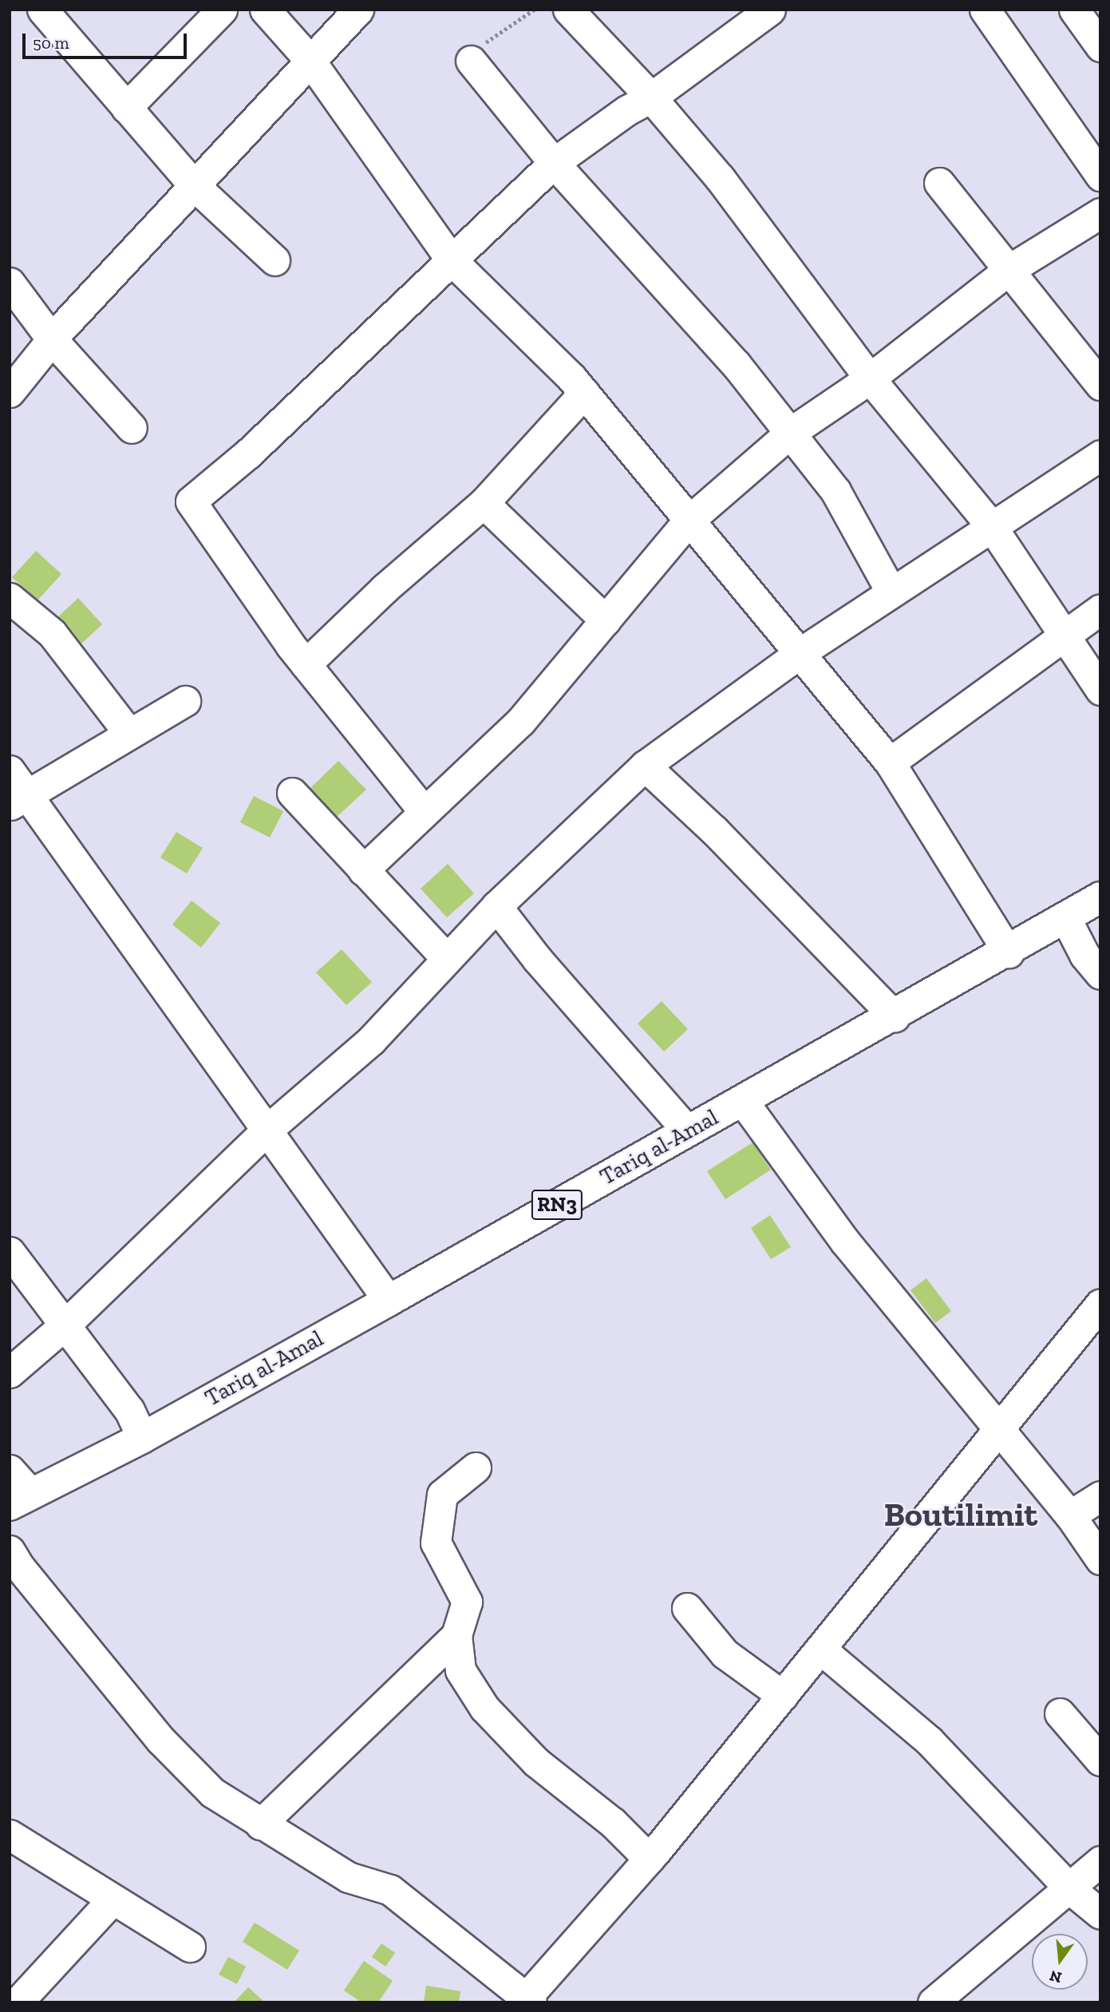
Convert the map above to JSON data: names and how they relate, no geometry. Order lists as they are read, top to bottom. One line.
{"streets":{"highway":["Tariq al-Amal","RN3"]},"districts":["Boutilimit"],"scale_bar":"50 m","north":"bottom"}
